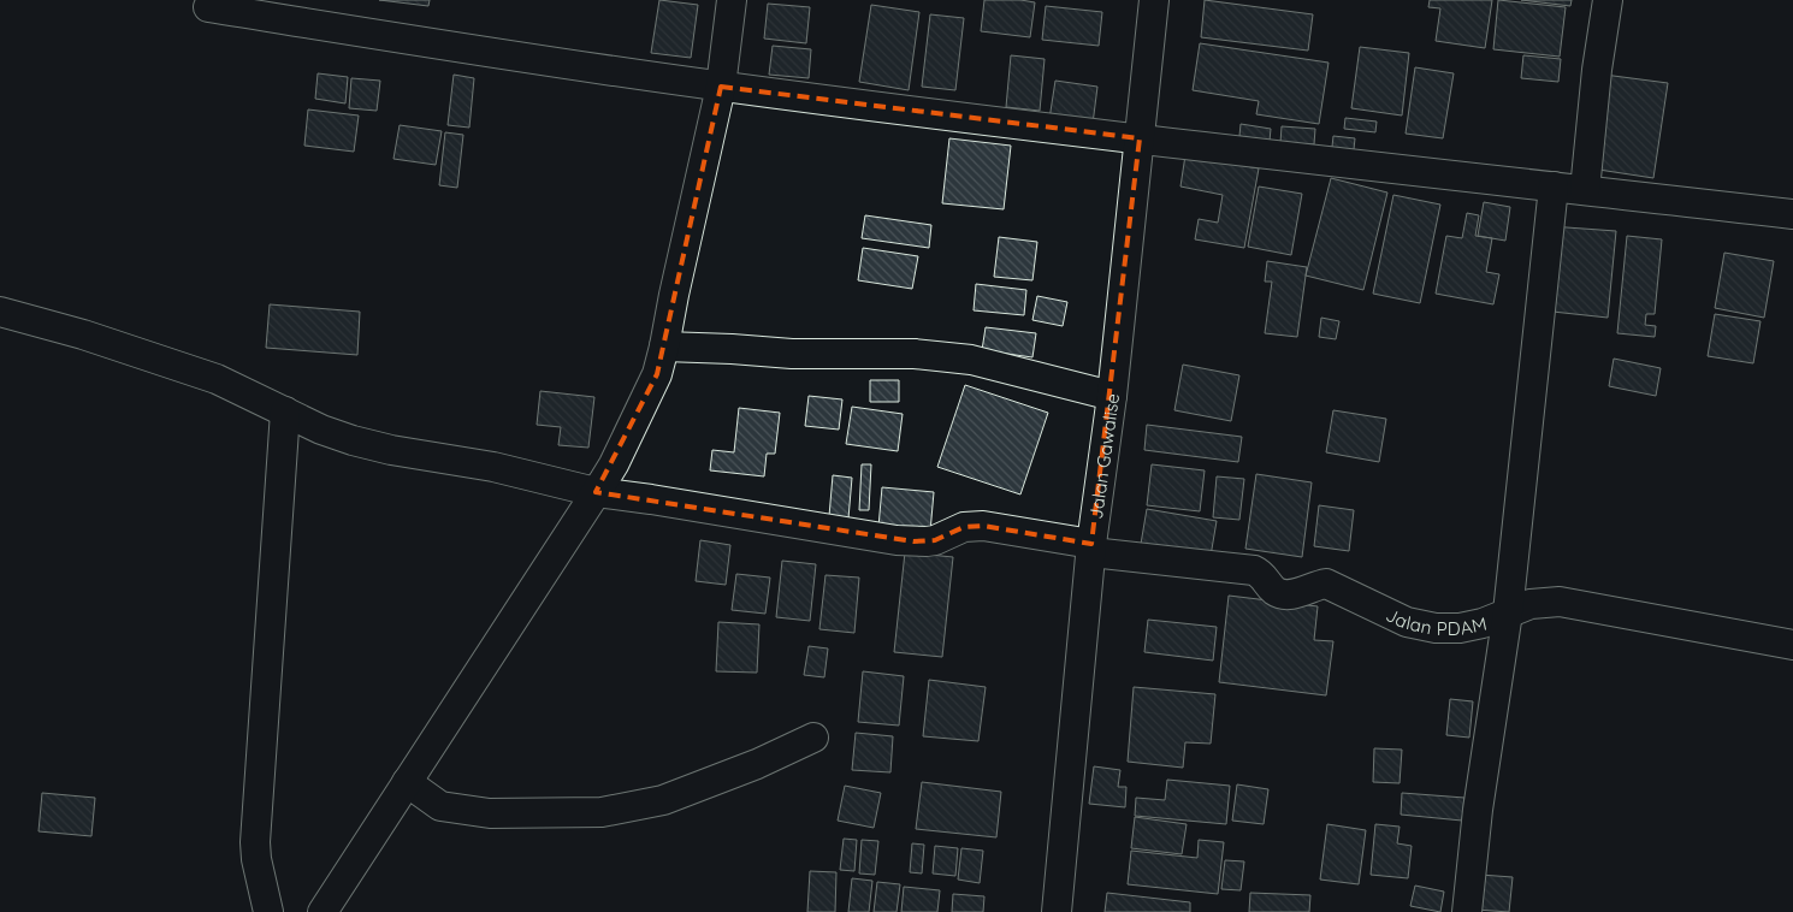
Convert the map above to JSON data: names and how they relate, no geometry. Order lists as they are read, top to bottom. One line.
{"streets":{"street":["Jalan Gawalise","Jalan PDAM"]},"crossings":[["Jalan Gawalise","Jalan PDAM"]]}
